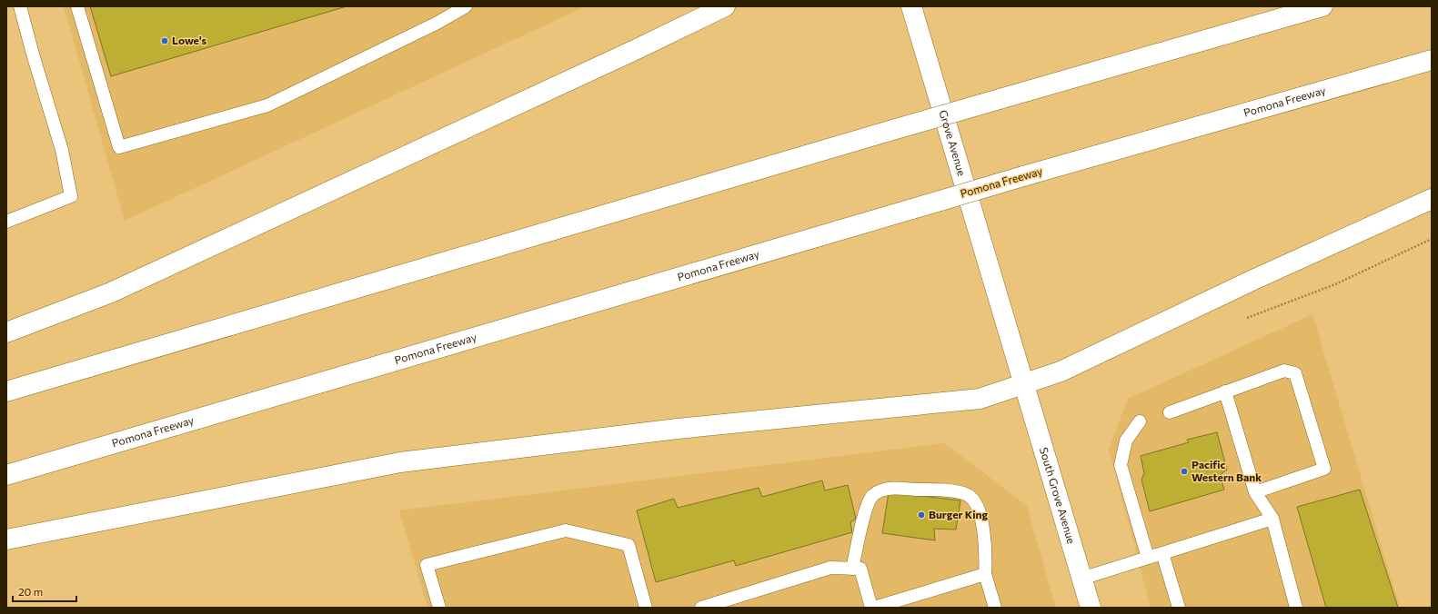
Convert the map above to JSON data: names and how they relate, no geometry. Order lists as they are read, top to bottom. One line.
{"streets":{"main road":["Pomona Freeway","Grove Avenue","South Grove Avenue"]},"crossings":[["Grove Avenue","South Grove Avenue"]],"places":["Lowe's","Pacific Western Bank","Burger King"],"scale_bar":"20 m"}
